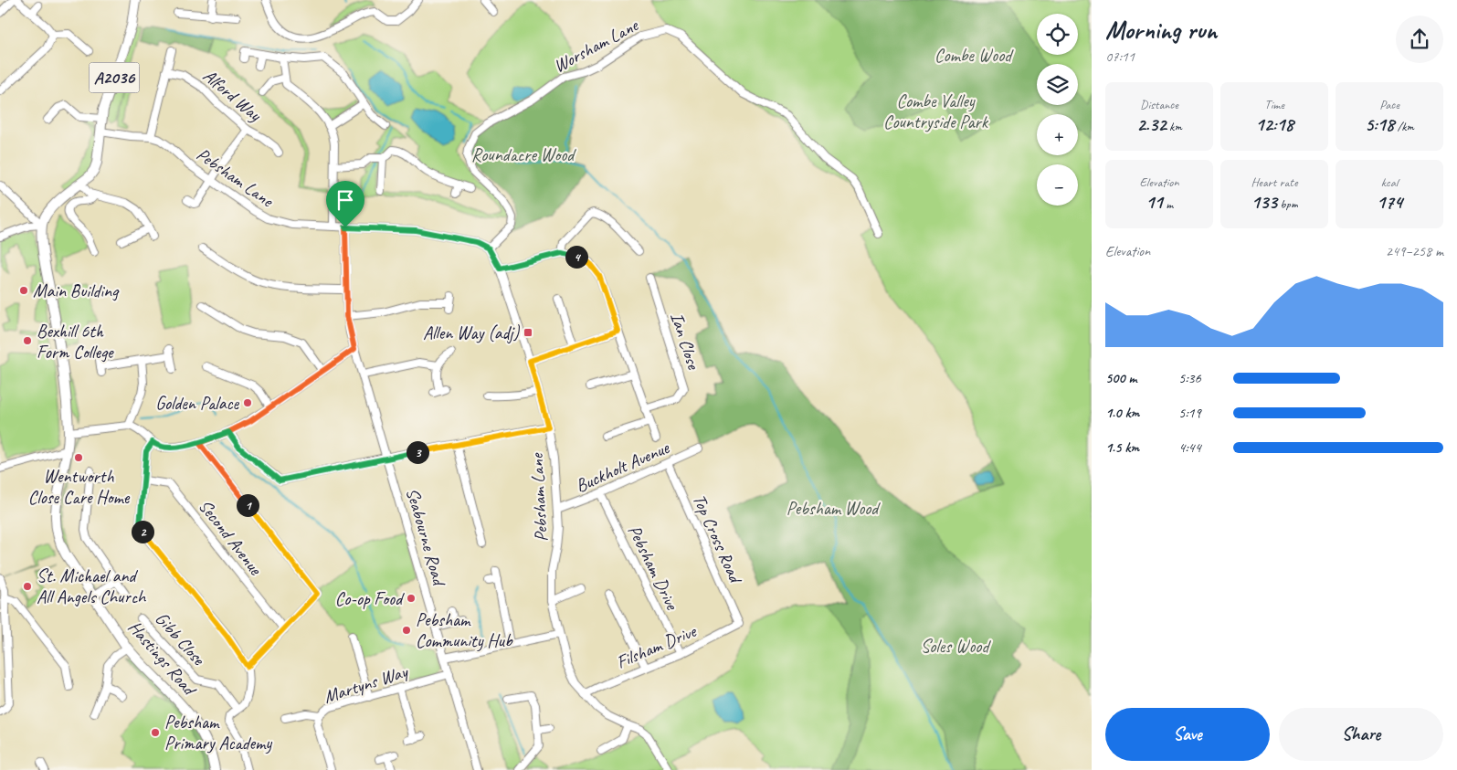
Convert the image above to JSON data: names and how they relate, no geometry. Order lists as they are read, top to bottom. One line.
{"streets":{"main road":["A2036","Hastings Road"],"street":["Worsham Lane","Alford Way","Pebsham Lane","Ian Close","Buckholt Avenue","Seabourne Road","Second Avenue","Top Cross Road","Pebsham Drive","Gibb Close","Filsham Drive","Martyns Way"]},"crossings":[["Worsham Lane","Pebsham Lane"],["A2036","Pebsham Lane"],["A2036","Hastings Road"],["Pebsham Lane","Buckholt Avenue"],["Pebsham Lane","Seabourne Road"],["Pebsham Lane","Filsham Drive"],["Buckholt Avenue","Top Cross Road"],["Buckholt Avenue","Pebsham Drive"],["Seabourne Road","Martyns Way"],["Top Cross Road","Filsham Drive"],["Pebsham Drive","Filsham Drive"]],"parks":["Combe Wood","Combe Valley Countryside Park","Roundacre Wood","Pebsham Wood","Soles Wood"],"places":{"other":["Main Building","Bexhill 6th Form College","Golden Palace","Wentworth Close Care Home","St. Michael and All Angels Church","Co-op Food","Pebsham Community Hub","Pebsham Primary Academy"],"transit":["Allen Way (adj)"]},"page":{"heading":["Morning run","07:11"],"map_buttons":["+","−"],"stats":[["Distance","2.32 km"],["Time","12:18"],["Pace","5:18 /km"],["Elevation","11 m"],["Heart rate","133 bpm"],["kcal","174"]],"chart":["Elevation","249–258 m"],"pins":["4","3","1","2"],"list":[{"name":"500 m","note":"5:36"},{"name":"1.0 km","note":"5:19"},{"name":"1.5 km","note":"4:44"}],"buttons":["Save","Share"]}}
